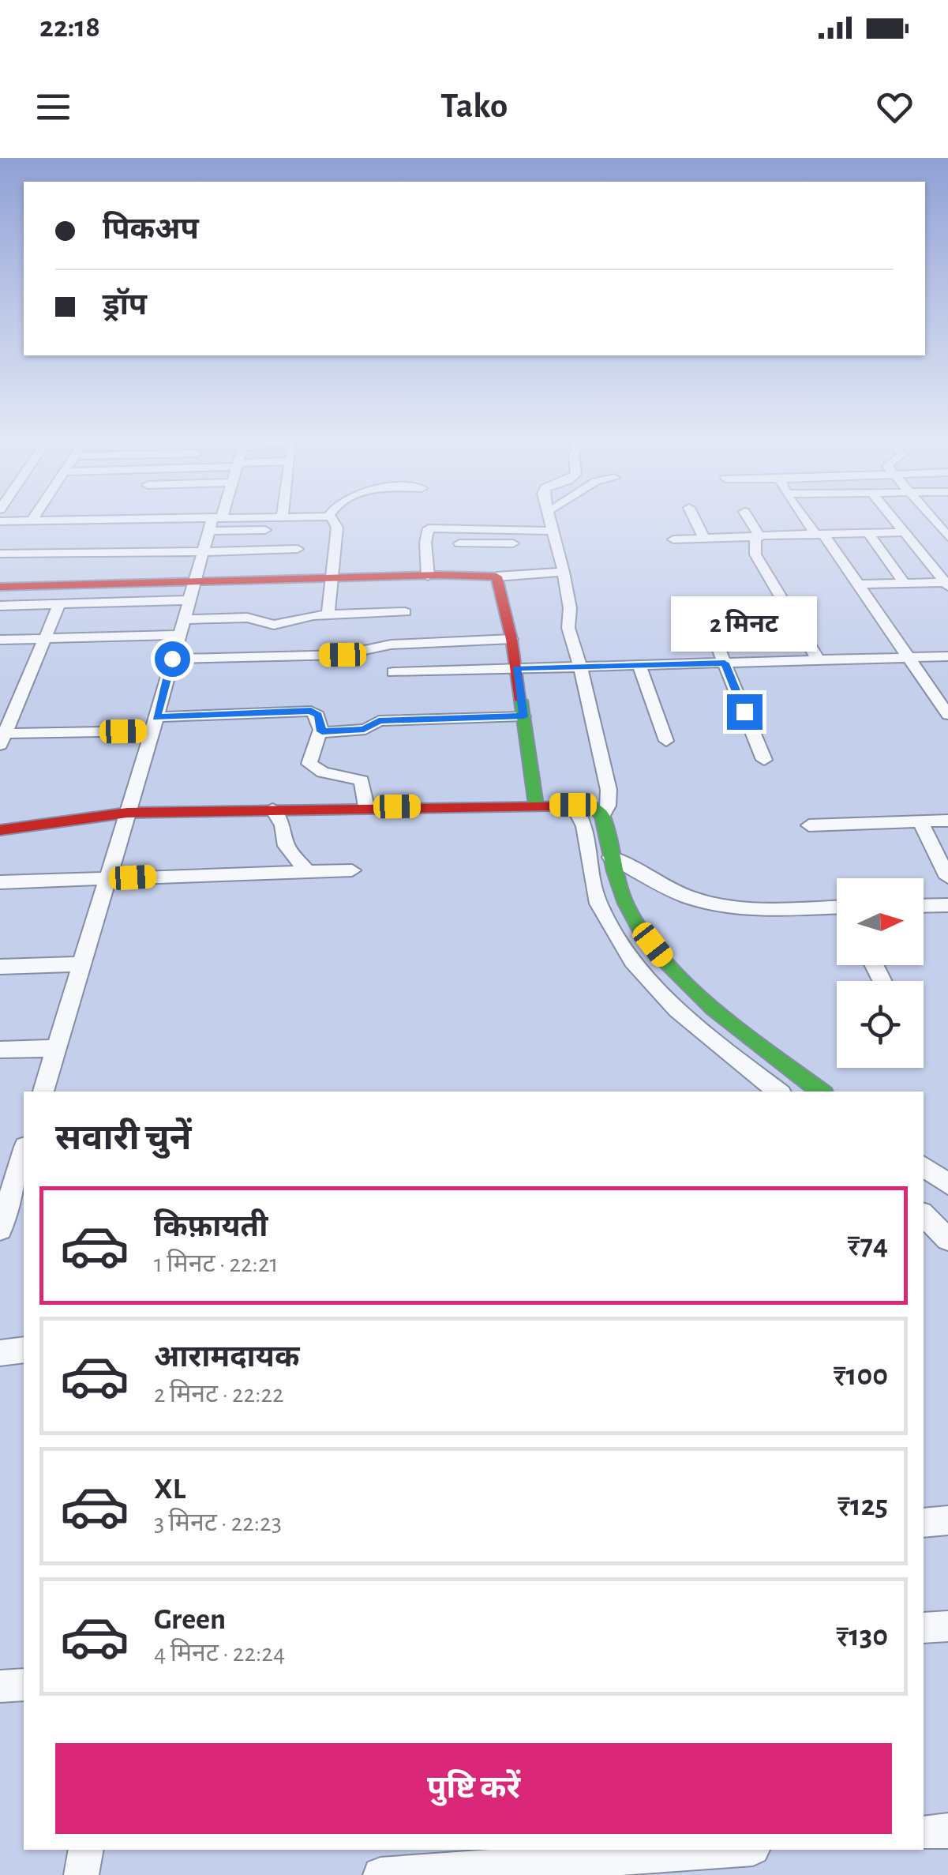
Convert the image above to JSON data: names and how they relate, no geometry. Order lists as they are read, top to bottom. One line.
{"north":"right","page":{"status":"22:18","header":"Tako","banner":["पिकअप","ड्रॉप"],"bubble":"2 मिनट","heading":"सवारी चुनें","list":[{"name":"किफ़ायती","note":"1 मिनट · 22:21","value":"₹74"},{"name":"आरामदायक","note":"2 मिनट · 22:22","value":"₹100"},{"name":"XL","note":"3 मिनट · 22:23","value":"₹125"},{"name":"Green","note":"4 मिनट · 22:24","value":"₹130"}],"buttons":"पुष्टि करें"}}
